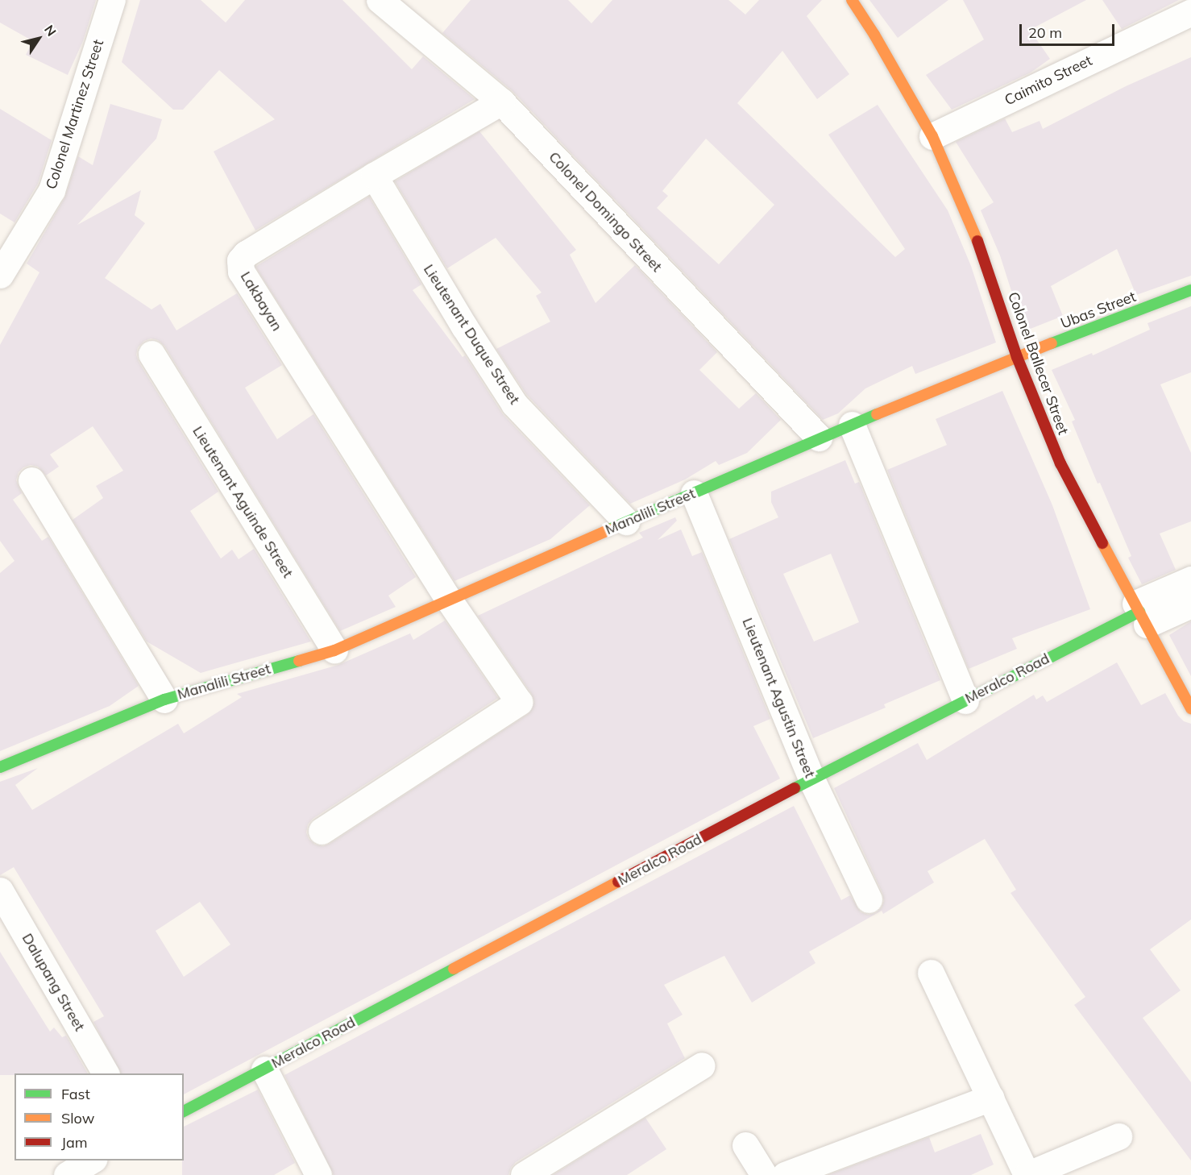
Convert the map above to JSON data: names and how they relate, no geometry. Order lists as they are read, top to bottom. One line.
{"streets":{"street":["Caimito Street","Colonel Martinez Street","Colonel Domingo Street","Lakbayan","Ubas Street","Lieutenant Duque Street","Colonel Ballecer Street","Lieutenant Aguinde Street","Manalili Street","Meralco Road","Lieutenant Agustin Street","Dalupang Street"]},"crossings":[["Caimito Street","Colonel Ballecer Street"],["Colonel Domingo Street","Lakbayan"],["Colonel Domingo Street","Manalili Street"],["Lakbayan","Lieutenant Duque Street"],["Lakbayan","Manalili Street"],["Ubas Street","Colonel Ballecer Street"],["Ubas Street","Manalili Street"],["Lieutenant Duque Street","Manalili Street"],["Colonel Ballecer Street","Manalili Street"],["Colonel Ballecer Street","Meralco Road"],["Lieutenant Aguinde Street","Manalili Street"],["Manalili Street","Lieutenant Agustin Street"],["Meralco Road","Lieutenant Agustin Street"]],"legend":["Fast","Slow","Jam"],"scale_bar":"20 m","north":"top right"}
